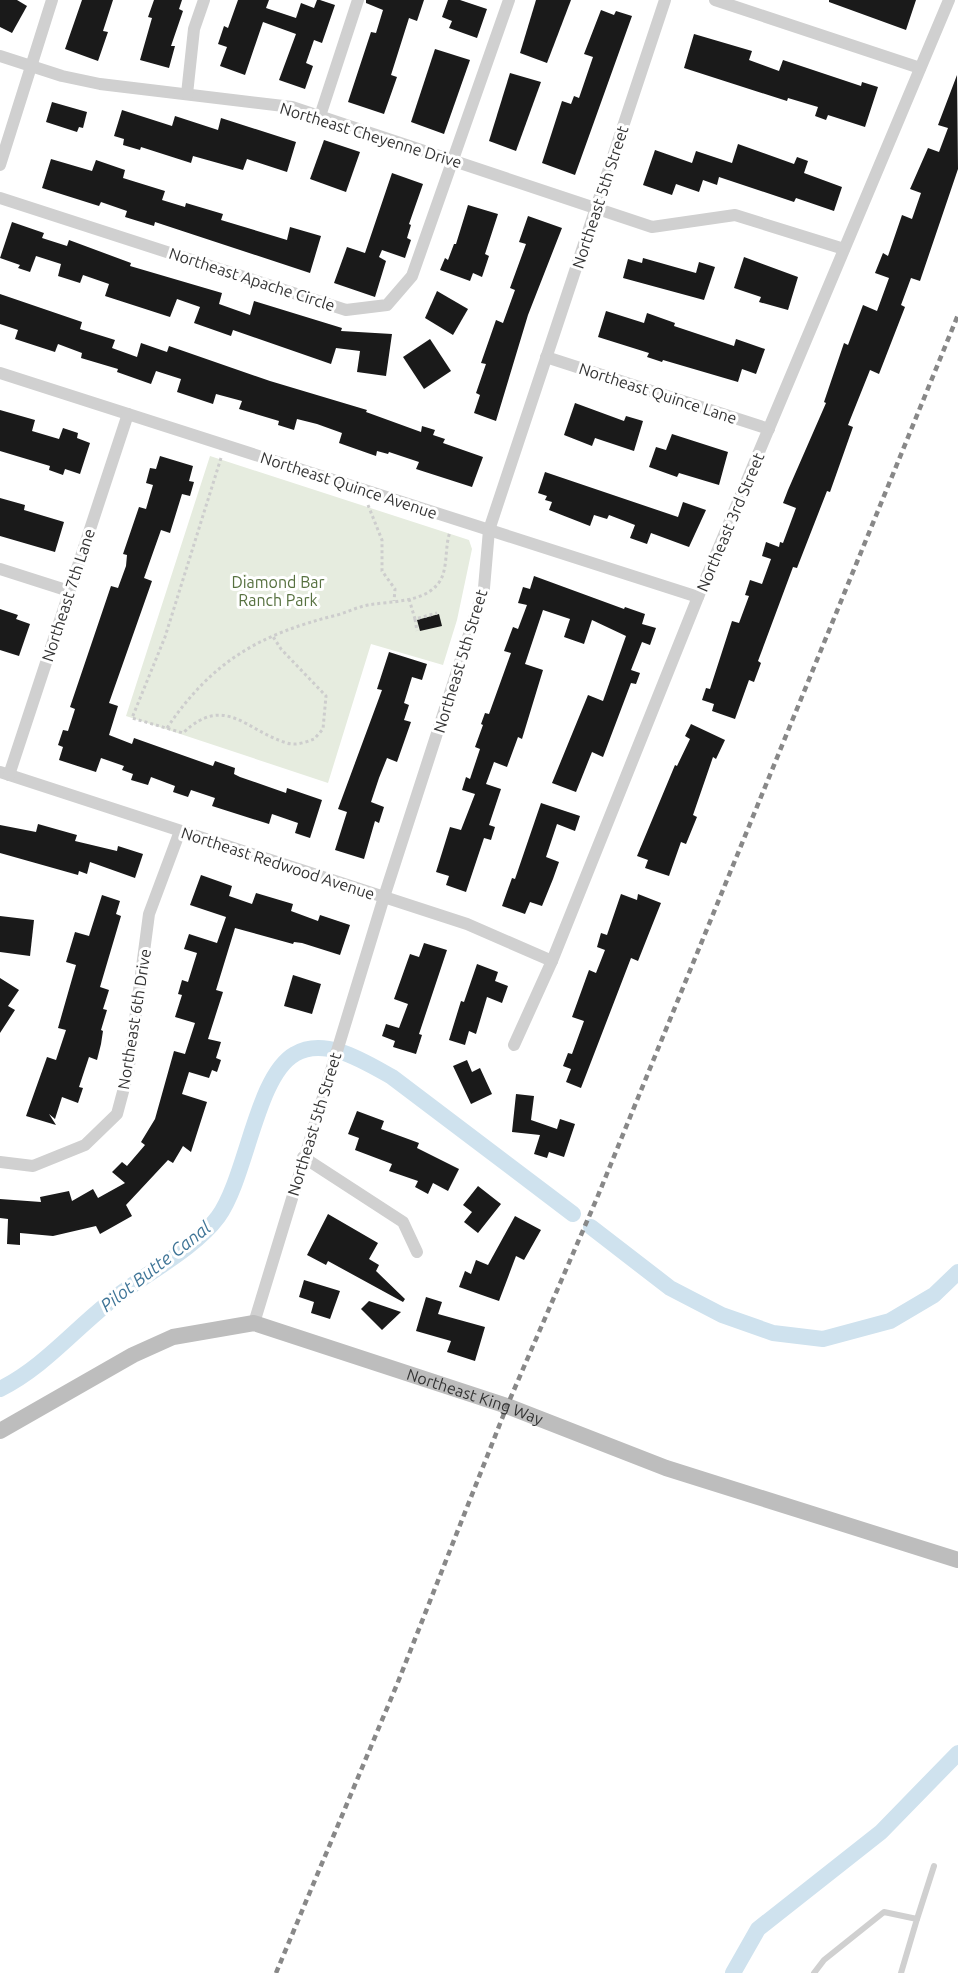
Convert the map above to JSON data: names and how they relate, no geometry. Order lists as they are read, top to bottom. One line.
{"streets":{"street":["Northeast Cheyenne Drive","Northeast 5th Street","Northeast Apache Circle","Northeast Quince Lane","Northeast Quince Avenue","Northeast 3rd Street","Northeast 7th Lane","Northeast Redwood Avenue","Northeast 6th Drive","Northeast King Way"]},"crossings":[["Northeast Cheyenne Drive","Northeast 5th Street"],["Northeast Cheyenne Drive","Northeast Apache Circle"],["Northeast Cheyenne Drive","Northeast 3rd Street"],["Northeast 5th Street","Northeast Quince Lane"],["Northeast 5th Street","Northeast Quince Avenue"],["Northeast 5th Street","Northeast Redwood Avenue"],["Northeast 5th Street","Northeast King Way"],["Northeast Quince Lane","Northeast 3rd Street"],["Northeast Quince Avenue","Northeast 3rd Street"],["Northeast Quince Avenue","Northeast 7th Lane"],["Northeast 3rd Street","Northeast Redwood Avenue"],["Northeast 7th Lane","Northeast Redwood Avenue"],["Northeast Redwood Avenue","Northeast 6th Drive"]],"water":["Pilot Butte Canal"],"parks":["Diamond Bar Ranch Park"]}
